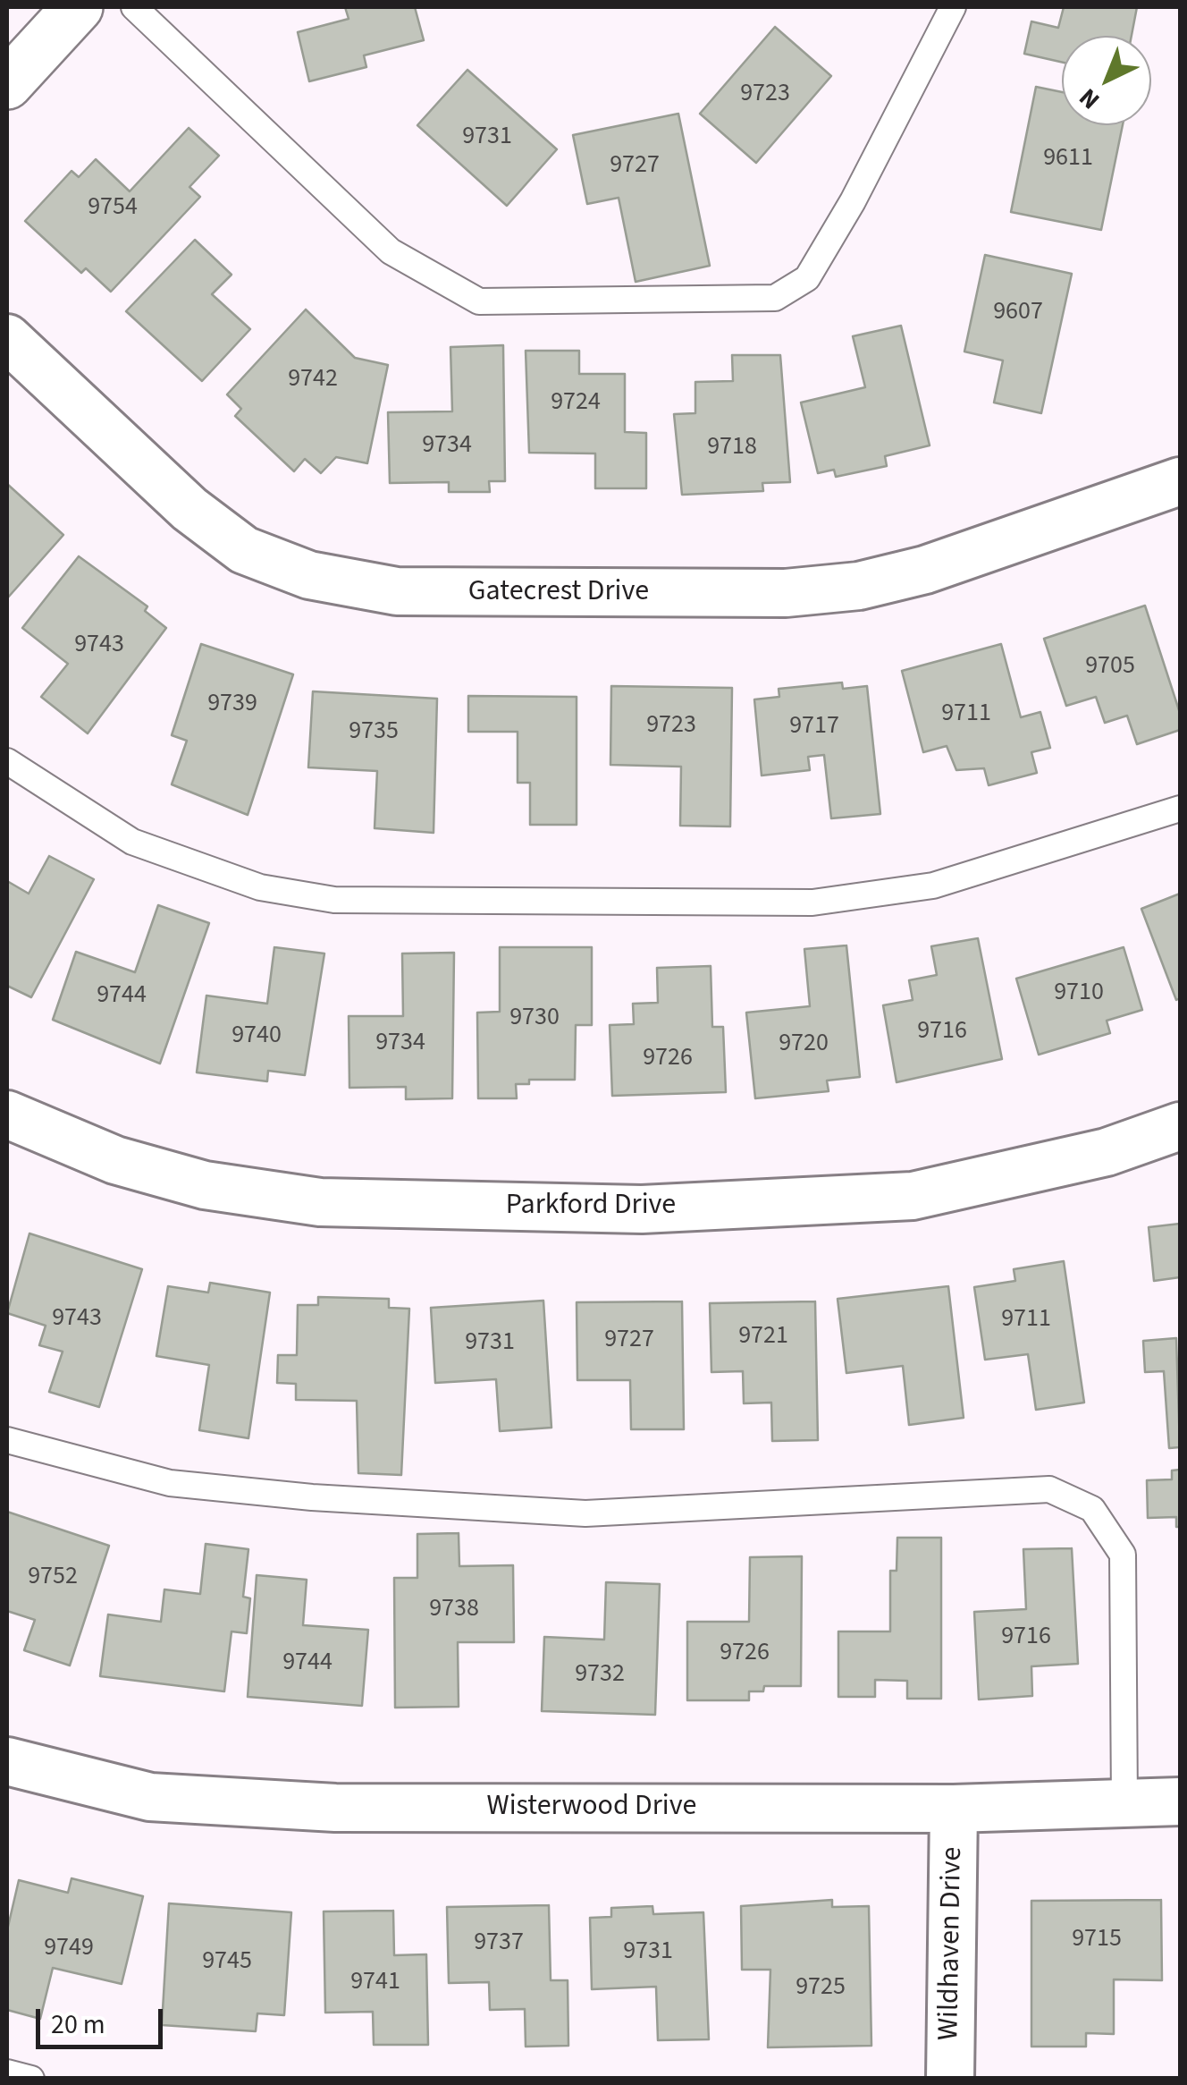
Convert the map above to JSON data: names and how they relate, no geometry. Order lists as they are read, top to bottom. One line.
{"streets":{"street":["Gatecrest Drive","Parkford Drive","Wisterwood Drive","Wildhaven Drive"]},"crossings":[["Wisterwood Drive","Wildhaven Drive"]],"house_numbers":["9723","9731","9611","9727","9754","9607","9742","9724","9734","9718","9743","9705","9739","9711","9723","9717","9735","9710","9744","9730","9716","9740","9734","9720","9726","9743","9711","9721","9727","9731","9752","9738","9716","9726","9744","9732","9715","9737","9749","9731","9745","9741","9725"],"scale_bar":"20 m","north":"bottom left"}
